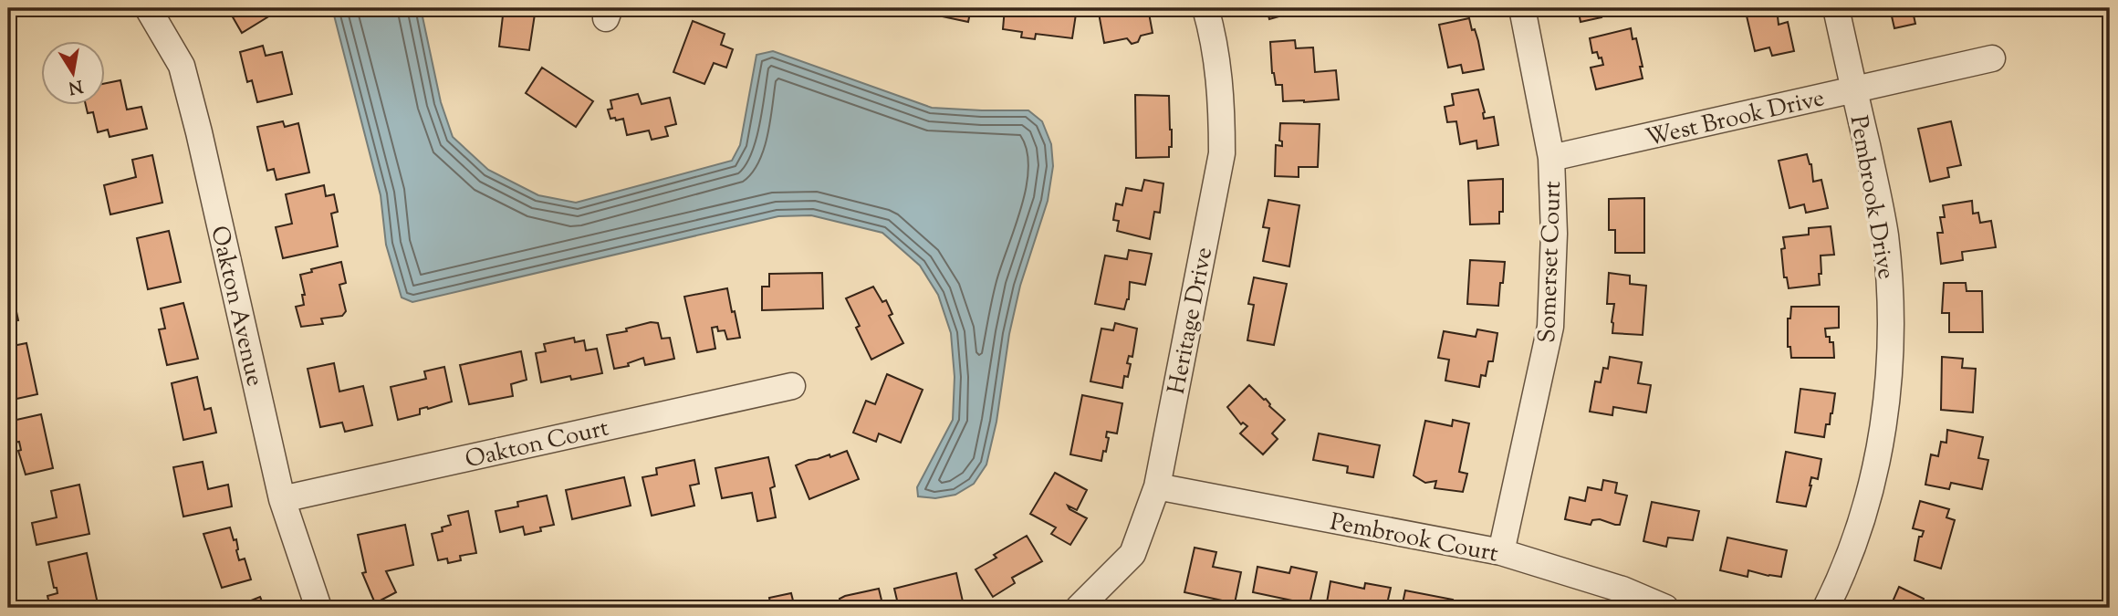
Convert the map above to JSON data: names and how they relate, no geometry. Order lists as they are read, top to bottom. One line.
{"streets":{"street":["West Brook Drive","Pembrook Drive","Somerset Court","Oakton Avenue","Heritage Drive","Oakton Court","Pembrook Court"]},"crossings":[["West Brook Drive","Pembrook Drive"],["West Brook Drive","Somerset Court"],["Somerset Court","Pembrook Court"],["Oakton Avenue","Oakton Court"],["Heritage Drive","Pembrook Court"]],"north":"bottom"}
